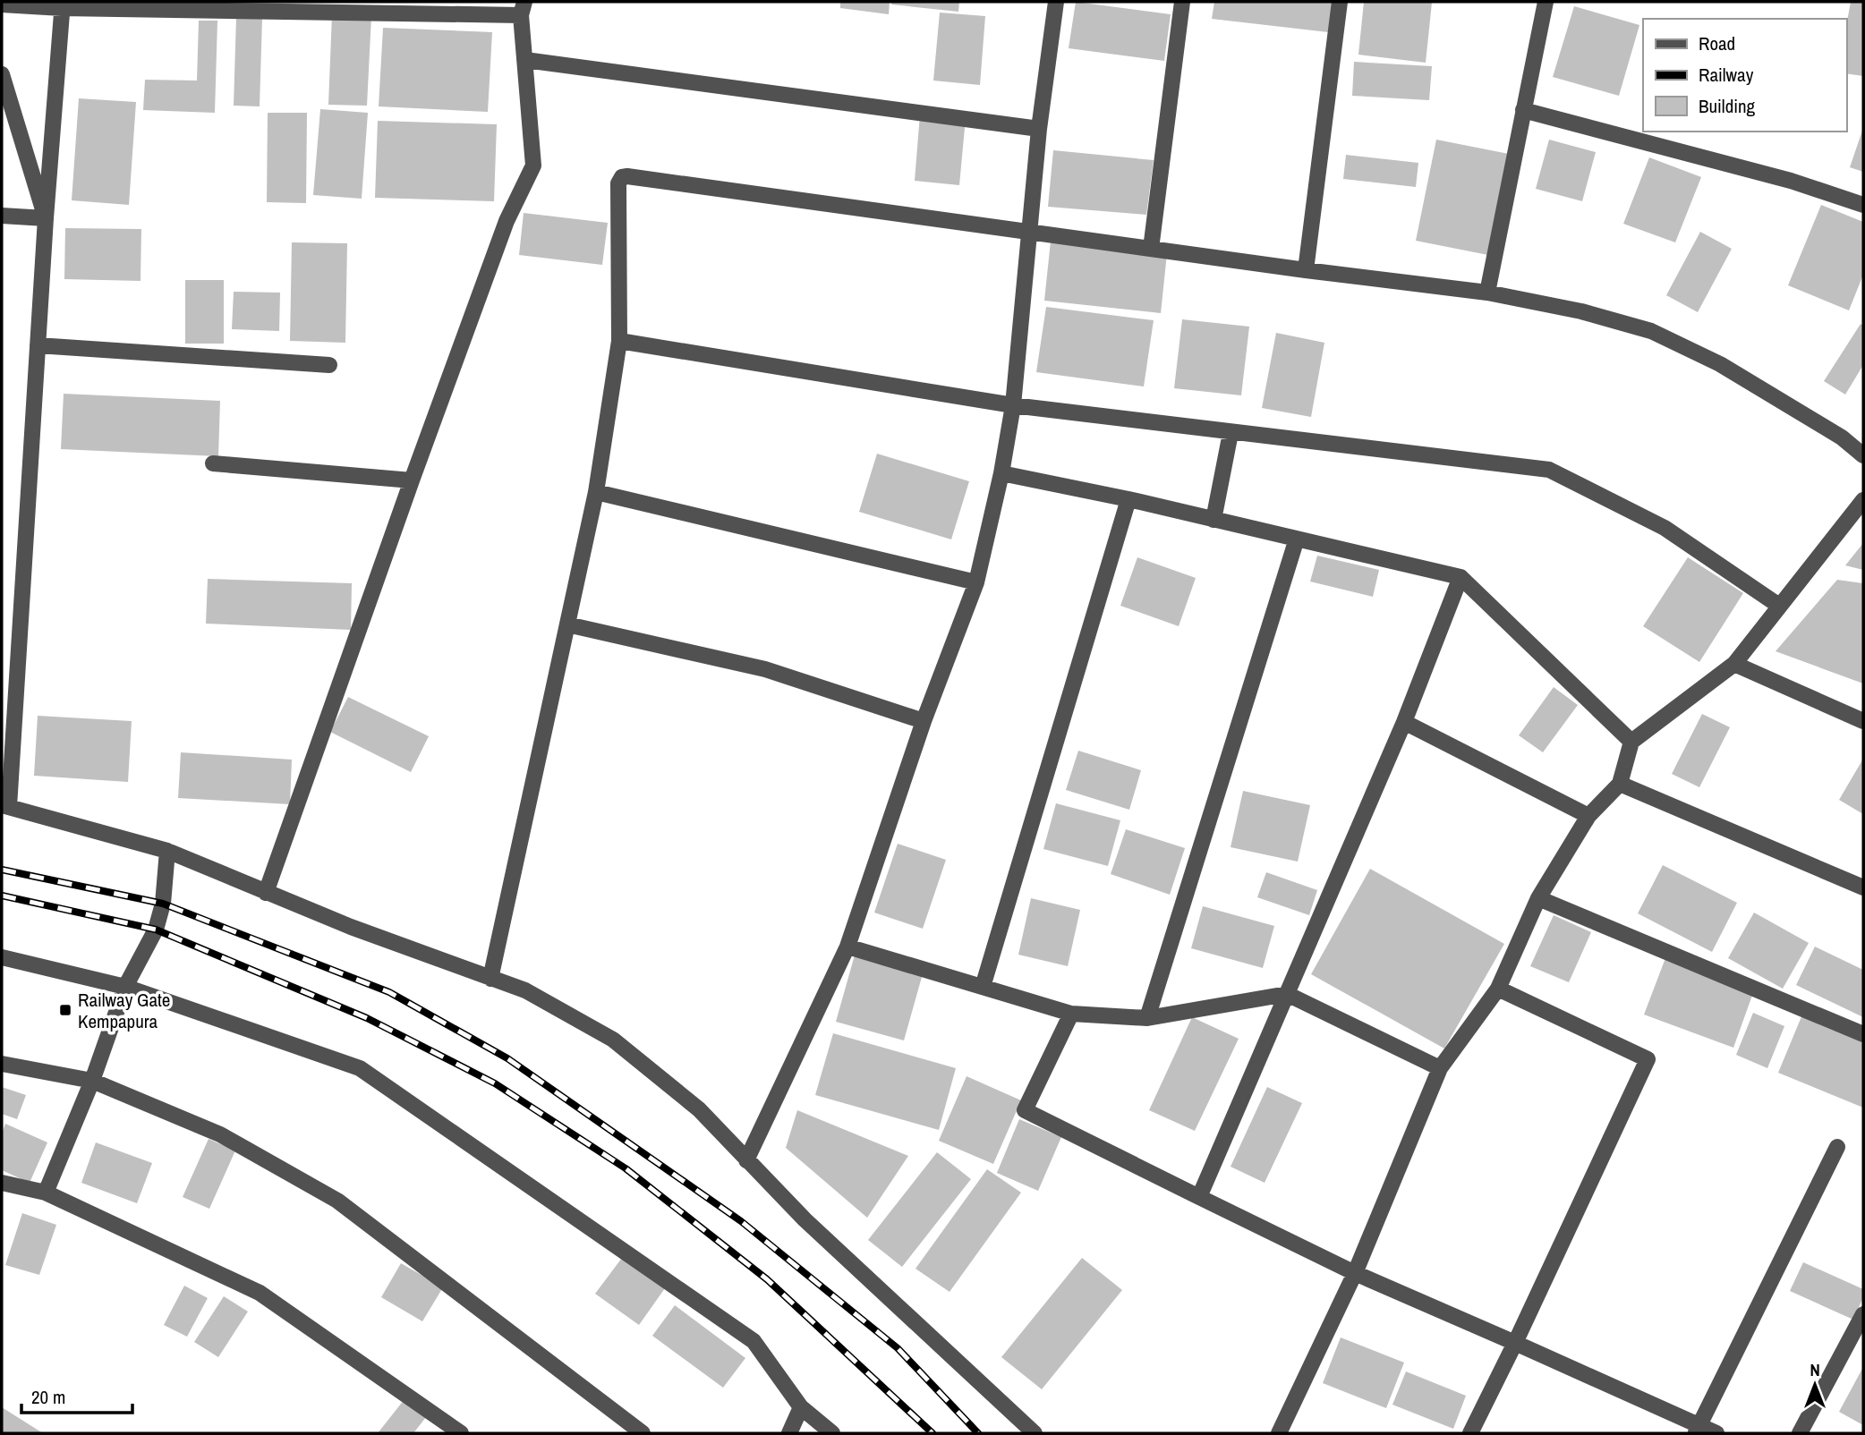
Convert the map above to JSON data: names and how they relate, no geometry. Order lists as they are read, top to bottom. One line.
{"places":{"transit":["Railway Gate Kempapura"]},"legend":["Road","Railway","Building"],"scale_bar":"20 m","north":"top"}
